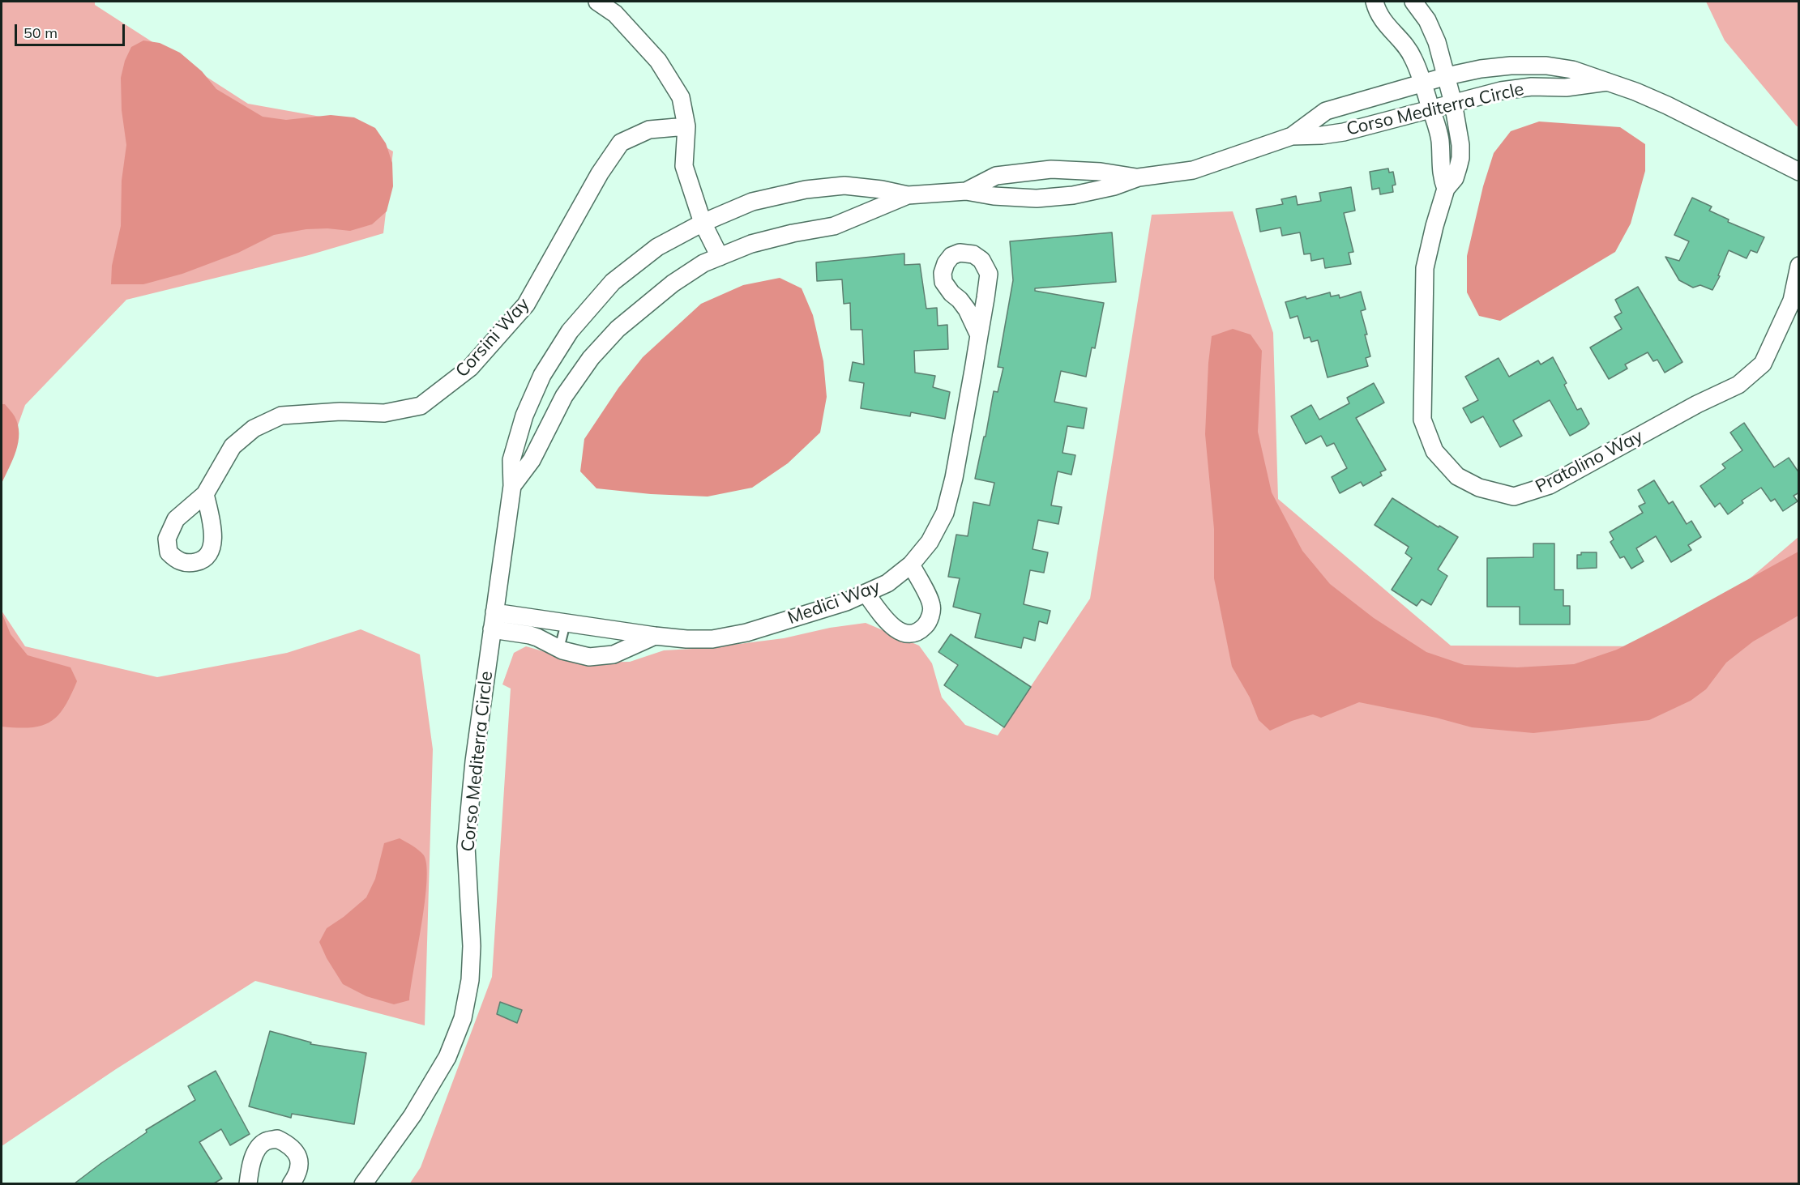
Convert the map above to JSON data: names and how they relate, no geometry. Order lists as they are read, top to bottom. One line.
{"streets":{"street":["Corso Mediterra Circle","Corsini Way","Pratolino Way","Medici Way"]},"crossings":[["Corso Mediterra Circle","Pratolino Way"],["Corso Mediterra Circle","Medici Way"]],"scale_bar":"50 m"}
